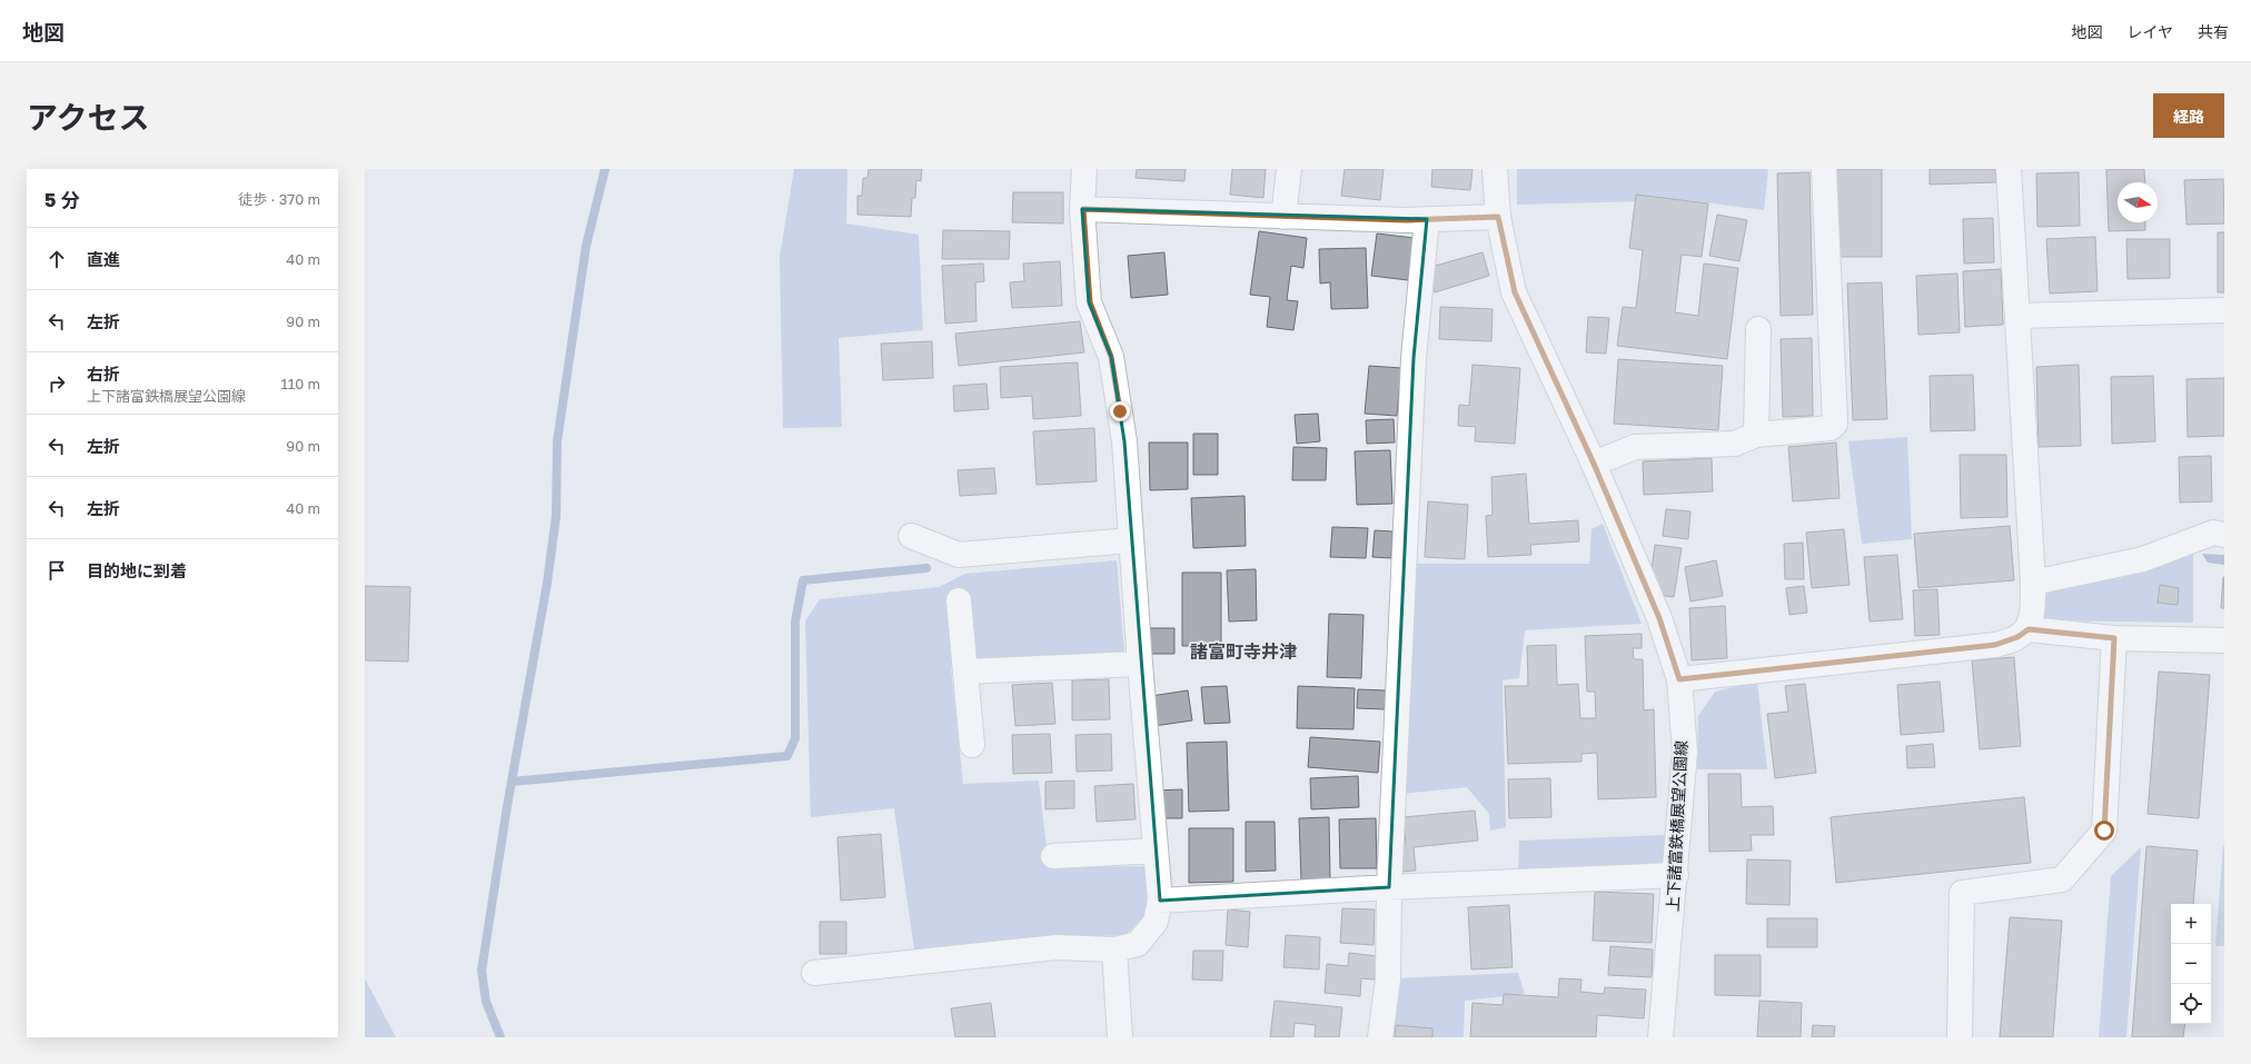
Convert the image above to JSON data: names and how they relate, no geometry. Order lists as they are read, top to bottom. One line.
{"streets":{"street":["上下諸富鉄橋展望公園線"]},"districts":["諸富町寺井津"],"north":"right","page":{"header":"地図","nav":["地図","レイヤ","共有"],"title":"アクセス","buttons":"経路","heading":["5 分","徒歩 · 370 m"],"list":[["直進","40 m"],["左折","90 m"],["右折","上下諸富鉄橋展望公園線","110 m"],["左折","90 m"],["左折","40 m"],"目的地に到着"],"map_buttons":["+","−"]}}
